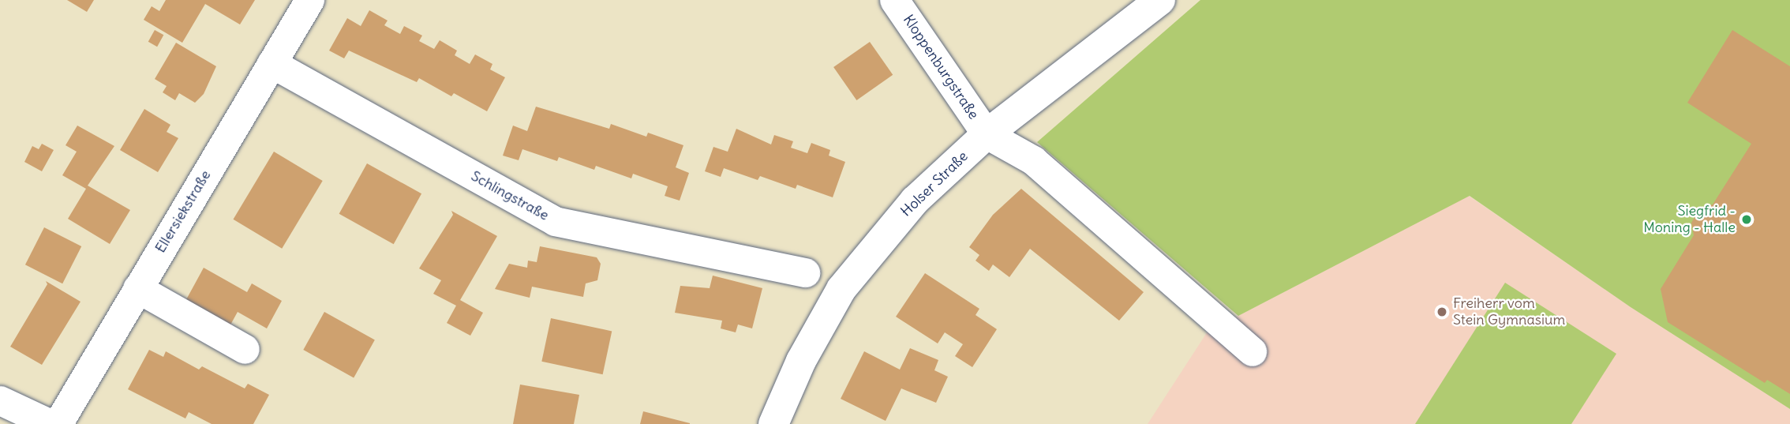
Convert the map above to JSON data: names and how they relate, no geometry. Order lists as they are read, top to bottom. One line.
{"streets":{"main road":["Holser Straße"],"street":["Kloppenburgstraße","Schlingstraße","Ellersiekstraße"]},"crossings":[["Kloppenburgstraße","Holser Straße"],["Schlingstraße","Ellersiekstraße"]],"places":["Siegfrid - Moning - Halle","Freiherr vom Stein Gymnasium"]}
